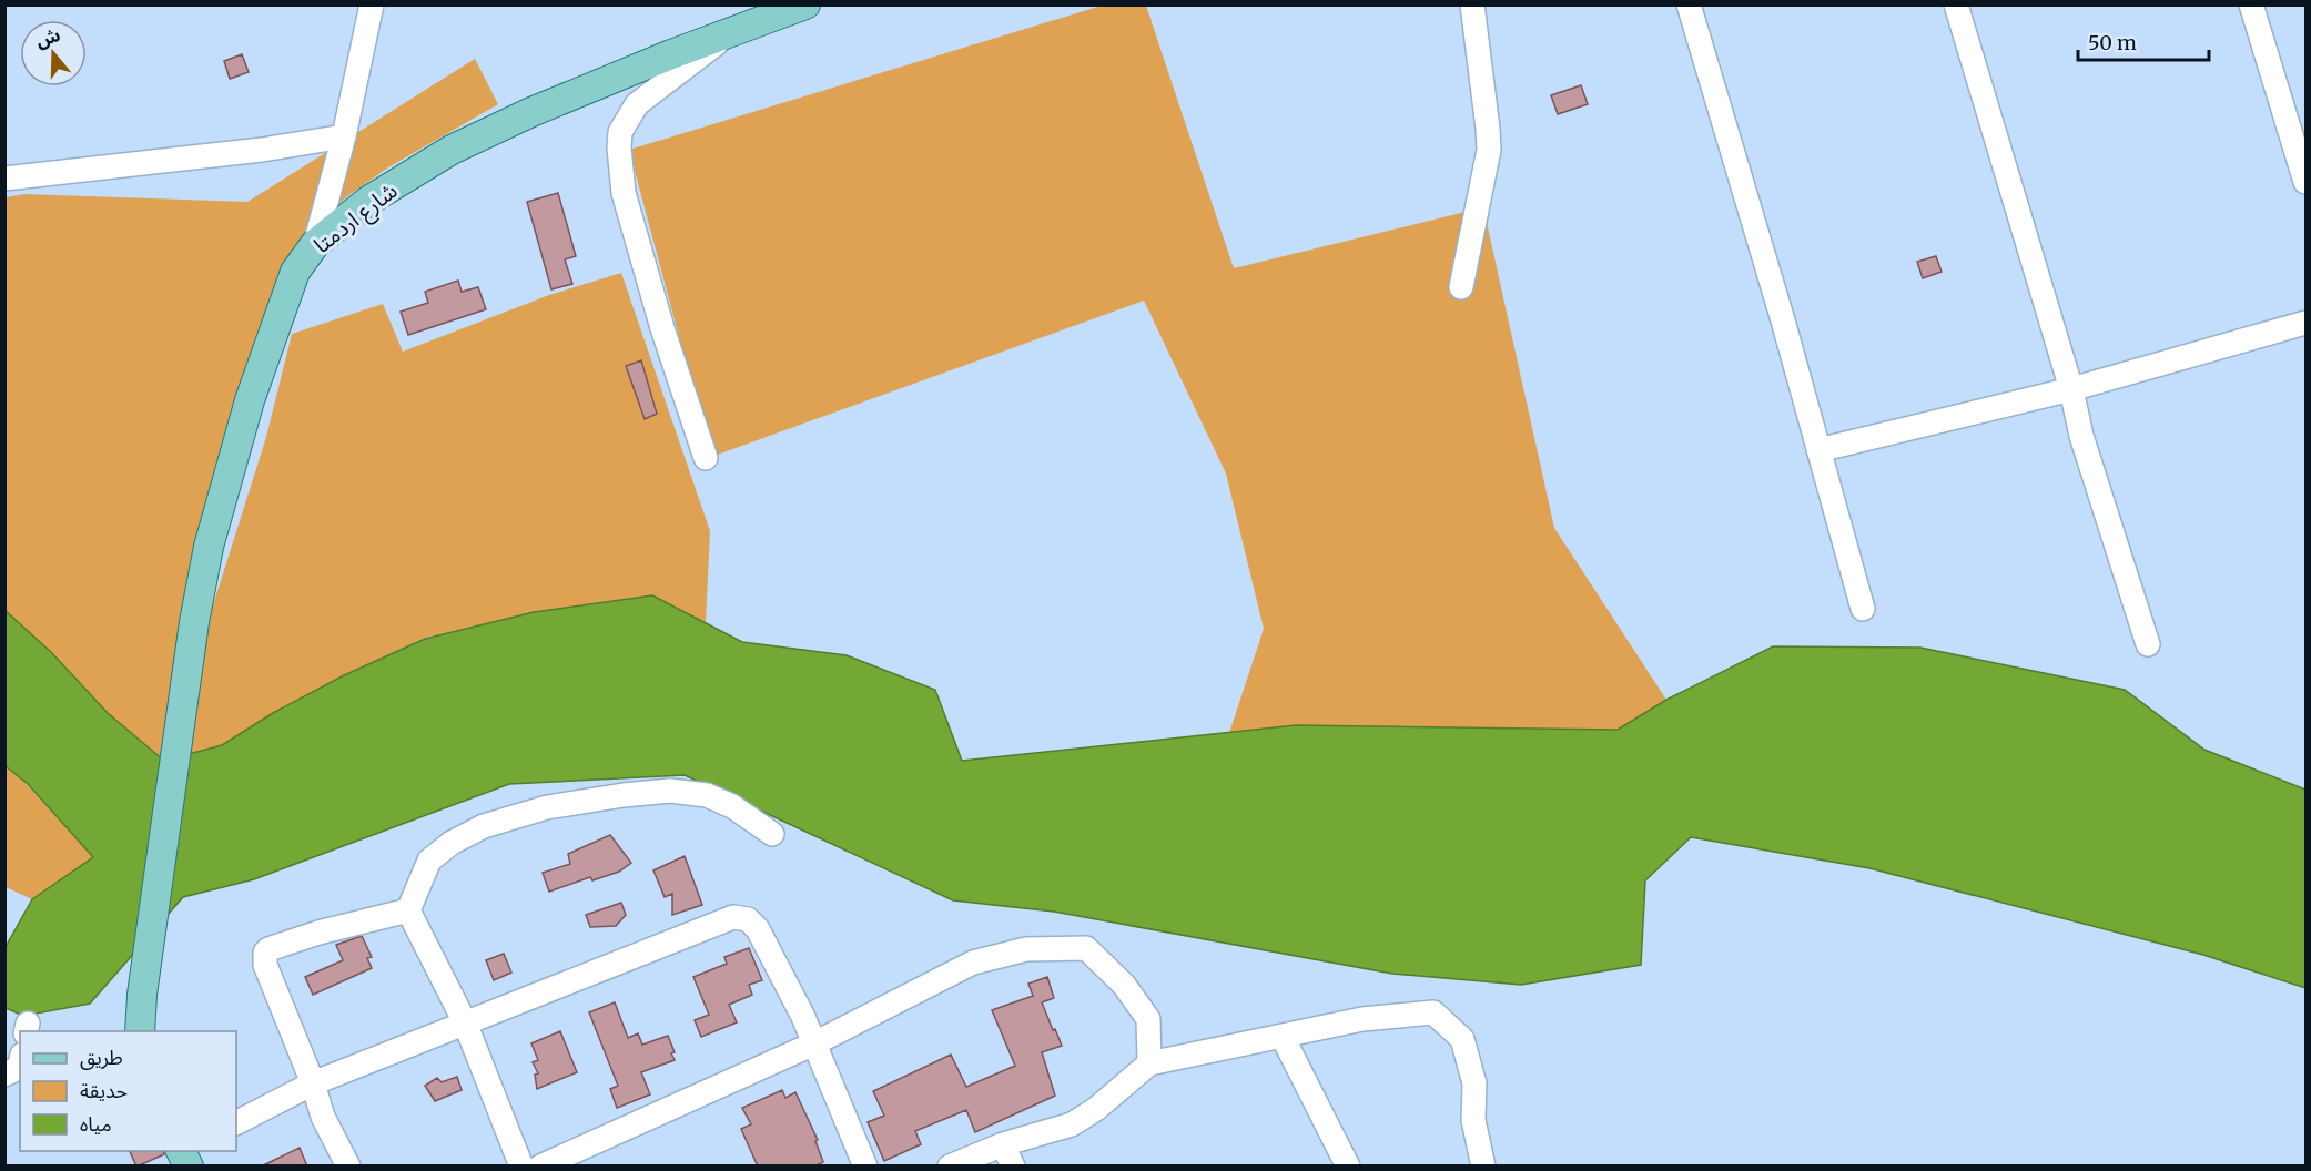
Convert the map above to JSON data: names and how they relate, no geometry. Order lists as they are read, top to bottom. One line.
{"streets":{"main road":["شارع اردمتا"]},"legend":["طريق","حديقة","مياه"],"scale_bar":"50 m","north":"top"}
